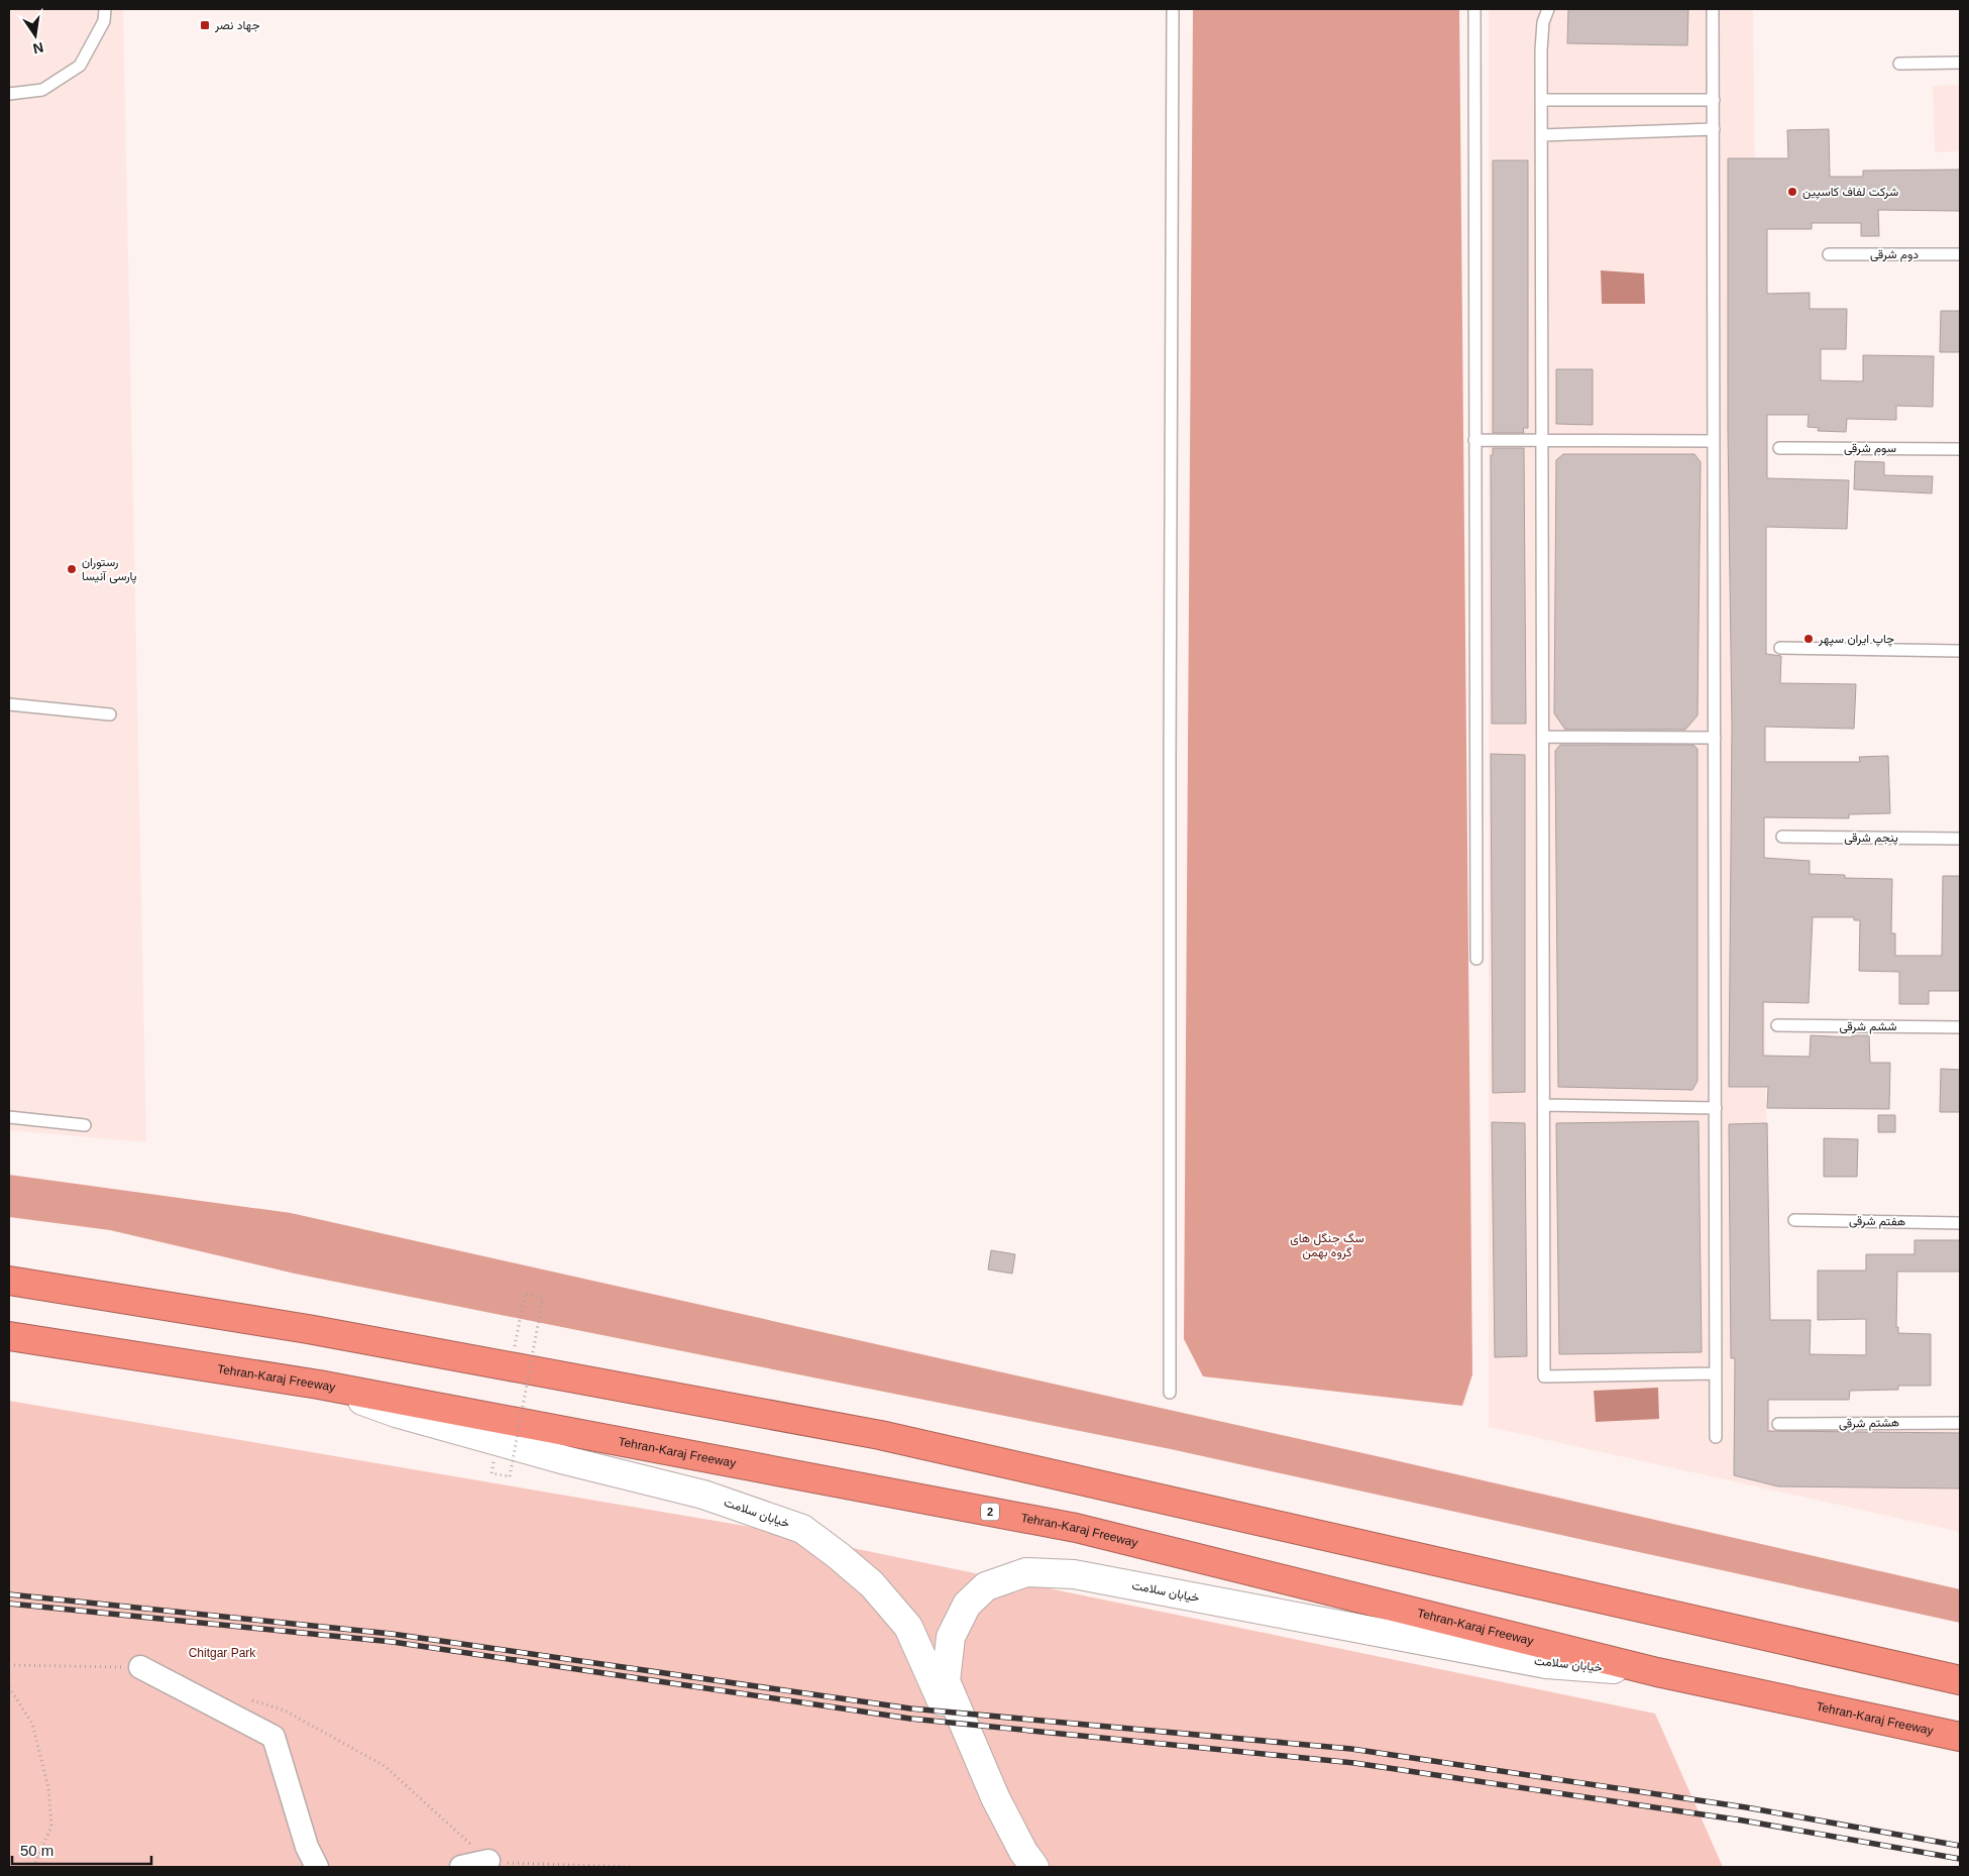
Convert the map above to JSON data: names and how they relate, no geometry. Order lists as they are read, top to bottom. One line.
{"streets":{"highway":["Tehran-Karaj Freeway","2"],"main road":["خیابان سلامت"],"lane":["دوم شرقی","سوم شرقی","پنجم شرقی","ششم شرقی","هفتم شرقی","هشتم شرقی"]},"crossings":[["Tehran-Karaj Freeway","خیابان سلامت"]],"parks":["سگ جنگل های گروه بهمن","Chitgar Park"],"places":{"transit":["جهاد نصر"],"other":["شرکت لفاف کاسپین","رستوران پارسی آنیسا","چاپ ایران سپهر"]},"scale_bar":"50 m","north":"bottom"}
